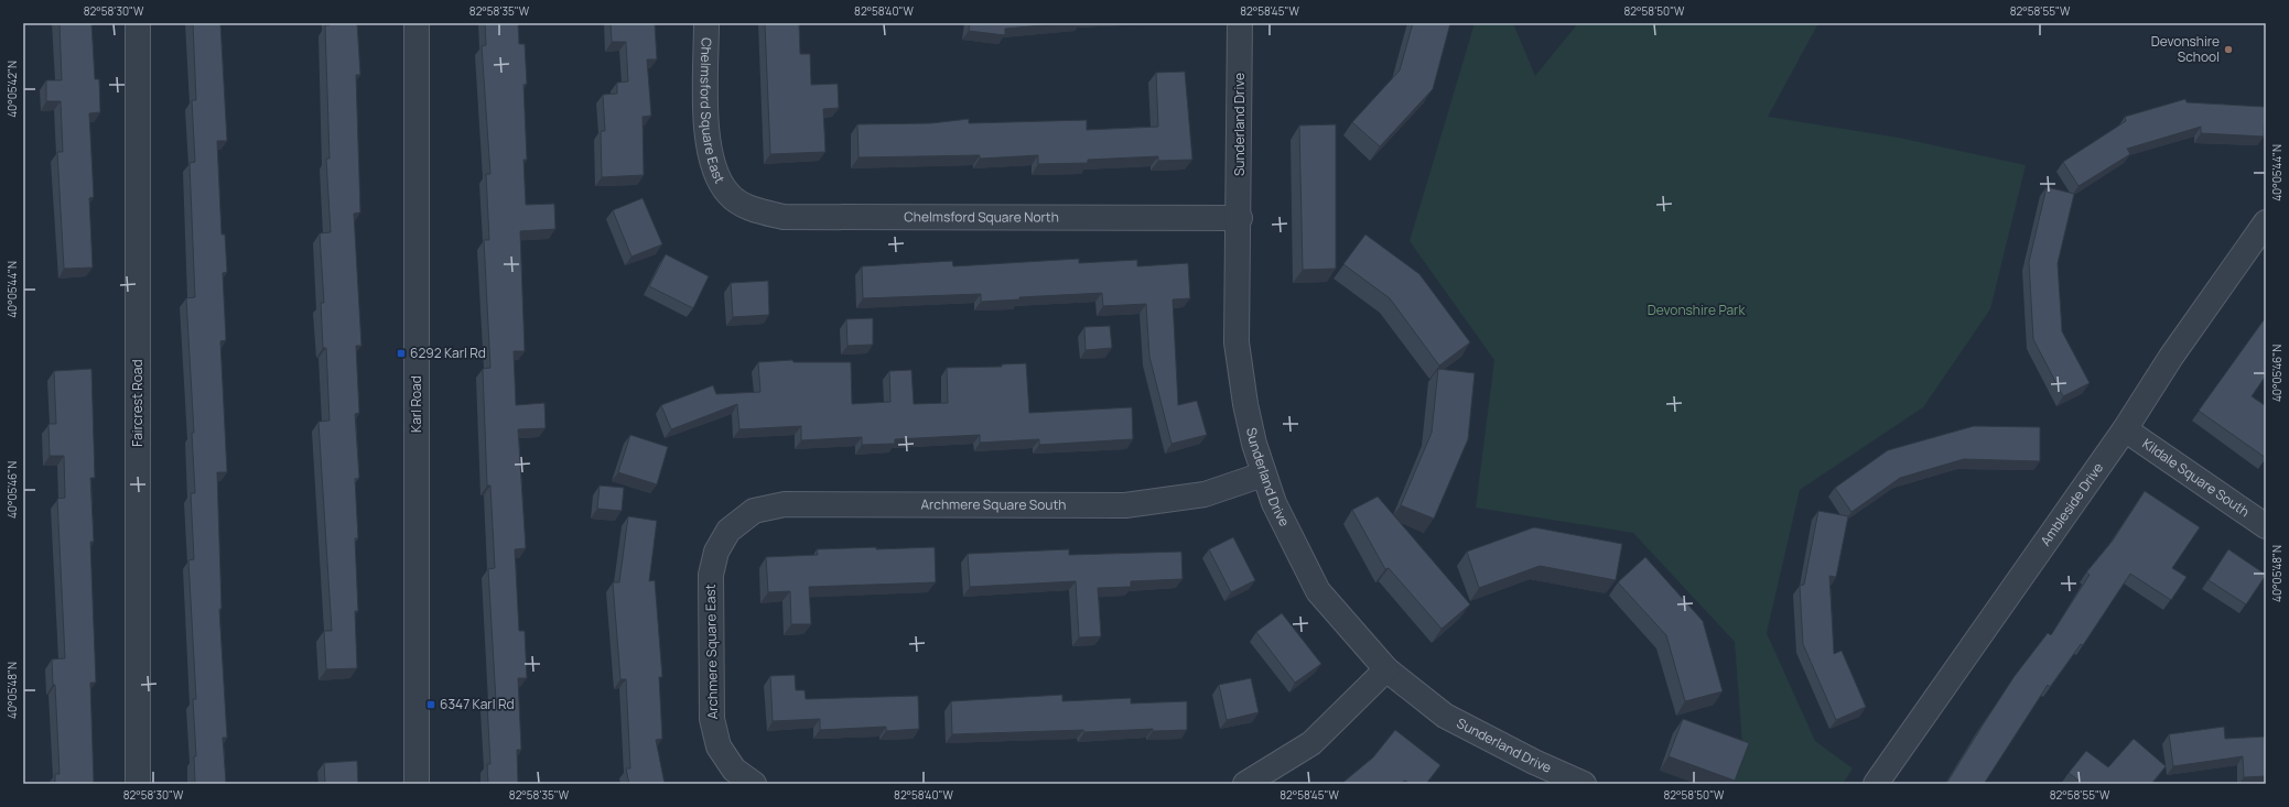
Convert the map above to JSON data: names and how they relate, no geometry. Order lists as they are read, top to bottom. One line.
{"streets":{"street":["Chelmsford Square East","Sunderland Drive","Chelmsford Square North","Faircrest Road","Karl Road","Kildale Square South","Ambleside Drive","Archmere Square South","Archmere Square East"]},"crossings":[["Chelmsford Square East","Chelmsford Square North"],["Sunderland Drive","Chelmsford Square North"],["Sunderland Drive","Archmere Square South"],["Kildale Square South","Ambleside Drive"],["Archmere Square South","Archmere Square East"]],"parks":["Devonshire Park"],"places":{"other":["Devonshire School"],"transit":["6292 Karl Rd","6347 Karl Rd"]},"coordinates":["82°58'30\"W","82°58'35\"W","82°58'40\"W","82°58'45\"W","82°58'50\"W","82°58'55\"W","40°05'42\"N","40°05'44\"N","40°05'46\"N","40°05'48\"N"]}
